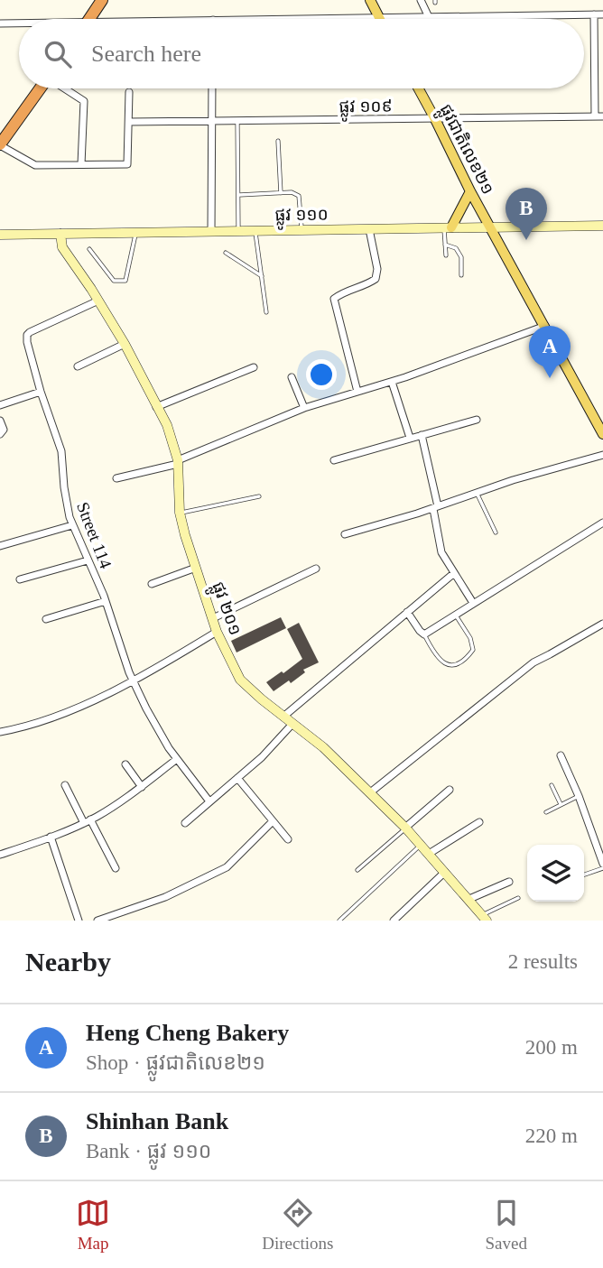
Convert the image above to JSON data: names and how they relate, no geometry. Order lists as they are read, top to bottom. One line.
{"streets":{"main road":["ផ្លូវជាតិលេខ២១"],"street":["ផ្លូវ ១០៩","ផ្លូវ ១១០","Street 114","ផ្លូវ ២០១"]},"crossings":[["ផ្លូវ ១០៩","ផ្លូវជាតិលេខ២១"],["ផ្លូវជាតិលេខ២១","ផ្លូវ ១១០"],["ផ្លូវ ១១០","ផ្លូវ ២០១"],["Street 114","ផ្លូវ ២០១"]],"page":{"search":"Search here","pins":["B","A"],"heading":["Nearby","2 results"],"list":[{"mark":"A","name":"Heng Cheng Bakery","note":"Shop · ផ្លូវជាតិលេខ២១","value":"200 m"},{"mark":"B","name":"Shinhan Bank","note":"Bank · ផ្លូវ ១១០","value":"220 m"}],"nav":["Map","Directions","Saved"]}}
